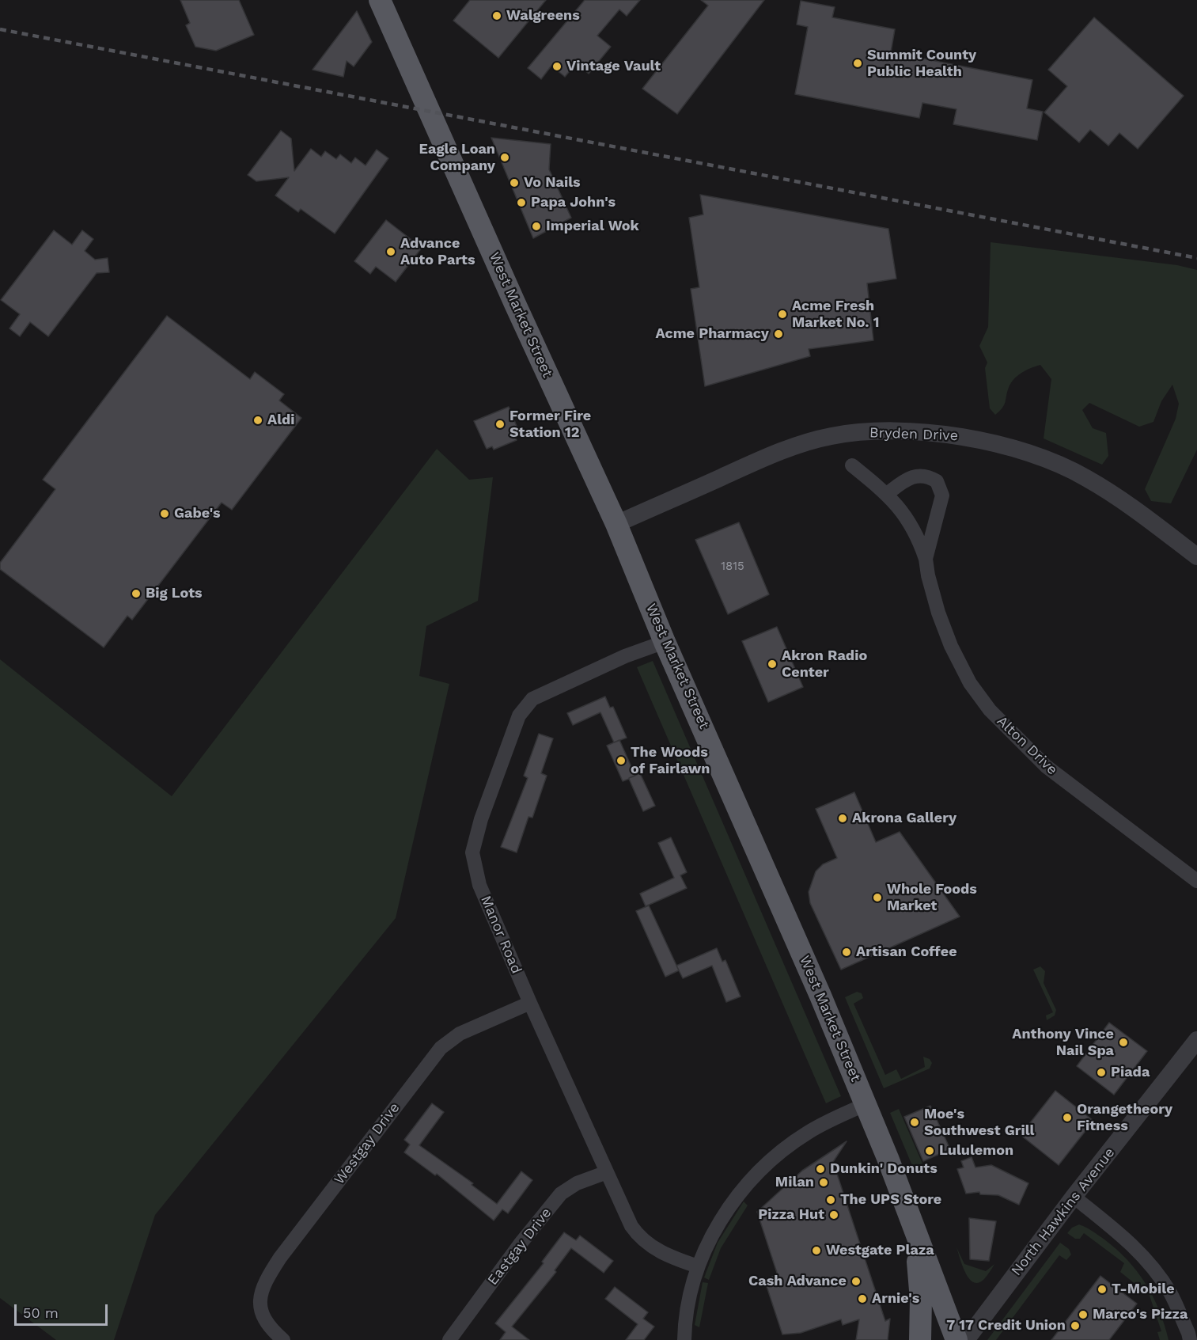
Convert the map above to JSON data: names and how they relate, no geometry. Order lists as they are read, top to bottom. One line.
{"streets":{"main road":["West Market Street"],"street":["Bryden Drive","Alton Drive","Manor Road","Westgay Drive","North Hawkins Avenue","Eastgay Drive"]},"crossings":[["West Market Street","Bryden Drive"],["West Market Street","Manor Road"],["Manor Road","Westgay Drive"],["Manor Road","Eastgay Drive"]],"places":["Walgreens","Summit County Public Health","Vintage Vault","Eagle Loan Company","Vo Nails","Papa John's","Imperial Wok","Advance Auto Parts","Acme Fresh Market No. 1","Acme Pharmacy","Aldi","Former Fire Station 12","Gabe's","Big Lots","Akron Radio Center","The Woods of Fairlawn","Akrona Gallery","Whole Foods Market","Artisan Coffee","Anthony Vince Nail Spa","Piada","Orangetheory Fitness","Moe's Southwest Grill","Lululemon","Dunkin' Donuts","Milan","The UPS Store","Pizza Hut","Westgate Plaza","Cash Advance","T-Mobile","Arnie's","Marco's Pizza","7 17 Credit Union"],"house_numbers":["1815"],"scale_bar":"50 m"}
